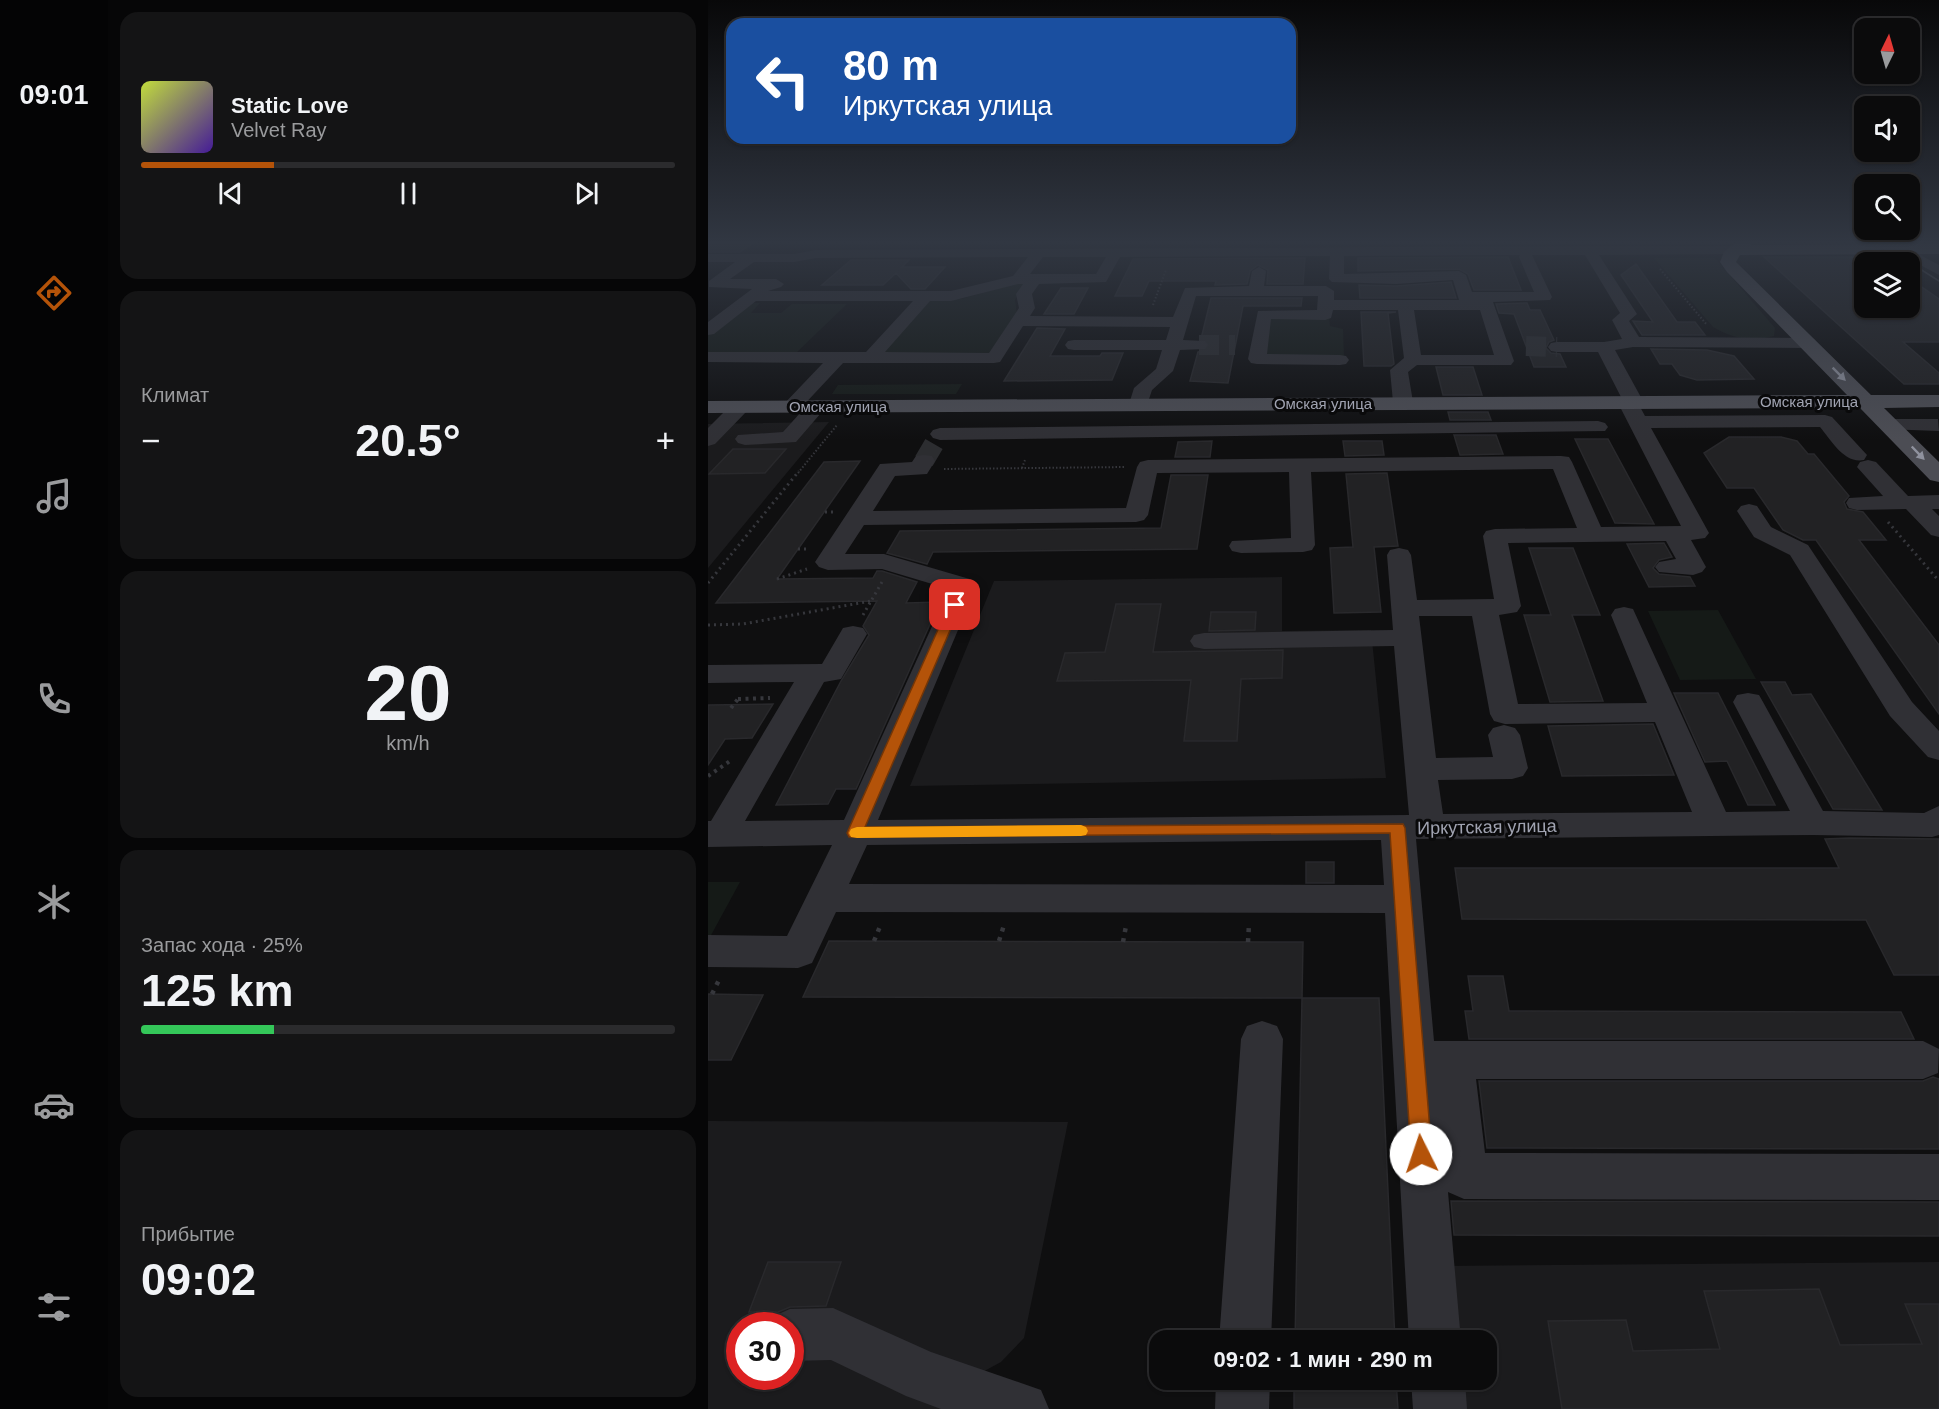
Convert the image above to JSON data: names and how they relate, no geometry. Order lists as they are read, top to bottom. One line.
{"streets":{"main road":["Омская улица"],"street":["Иркутская улица"]},"north":"top","page":{"tabs":"09:01","turn":["80 m","Иркутская улица"],"song":["Static Love","Velvet Ray"],"tile":["Климат",["20","km/h"],["Запас хода · 25%","125 km"],["Прибытие","09:02"]],"heat":["−","20.5°","+"],"limit":"30","trip":"09:02 · 1 мин · 290 m"}}
